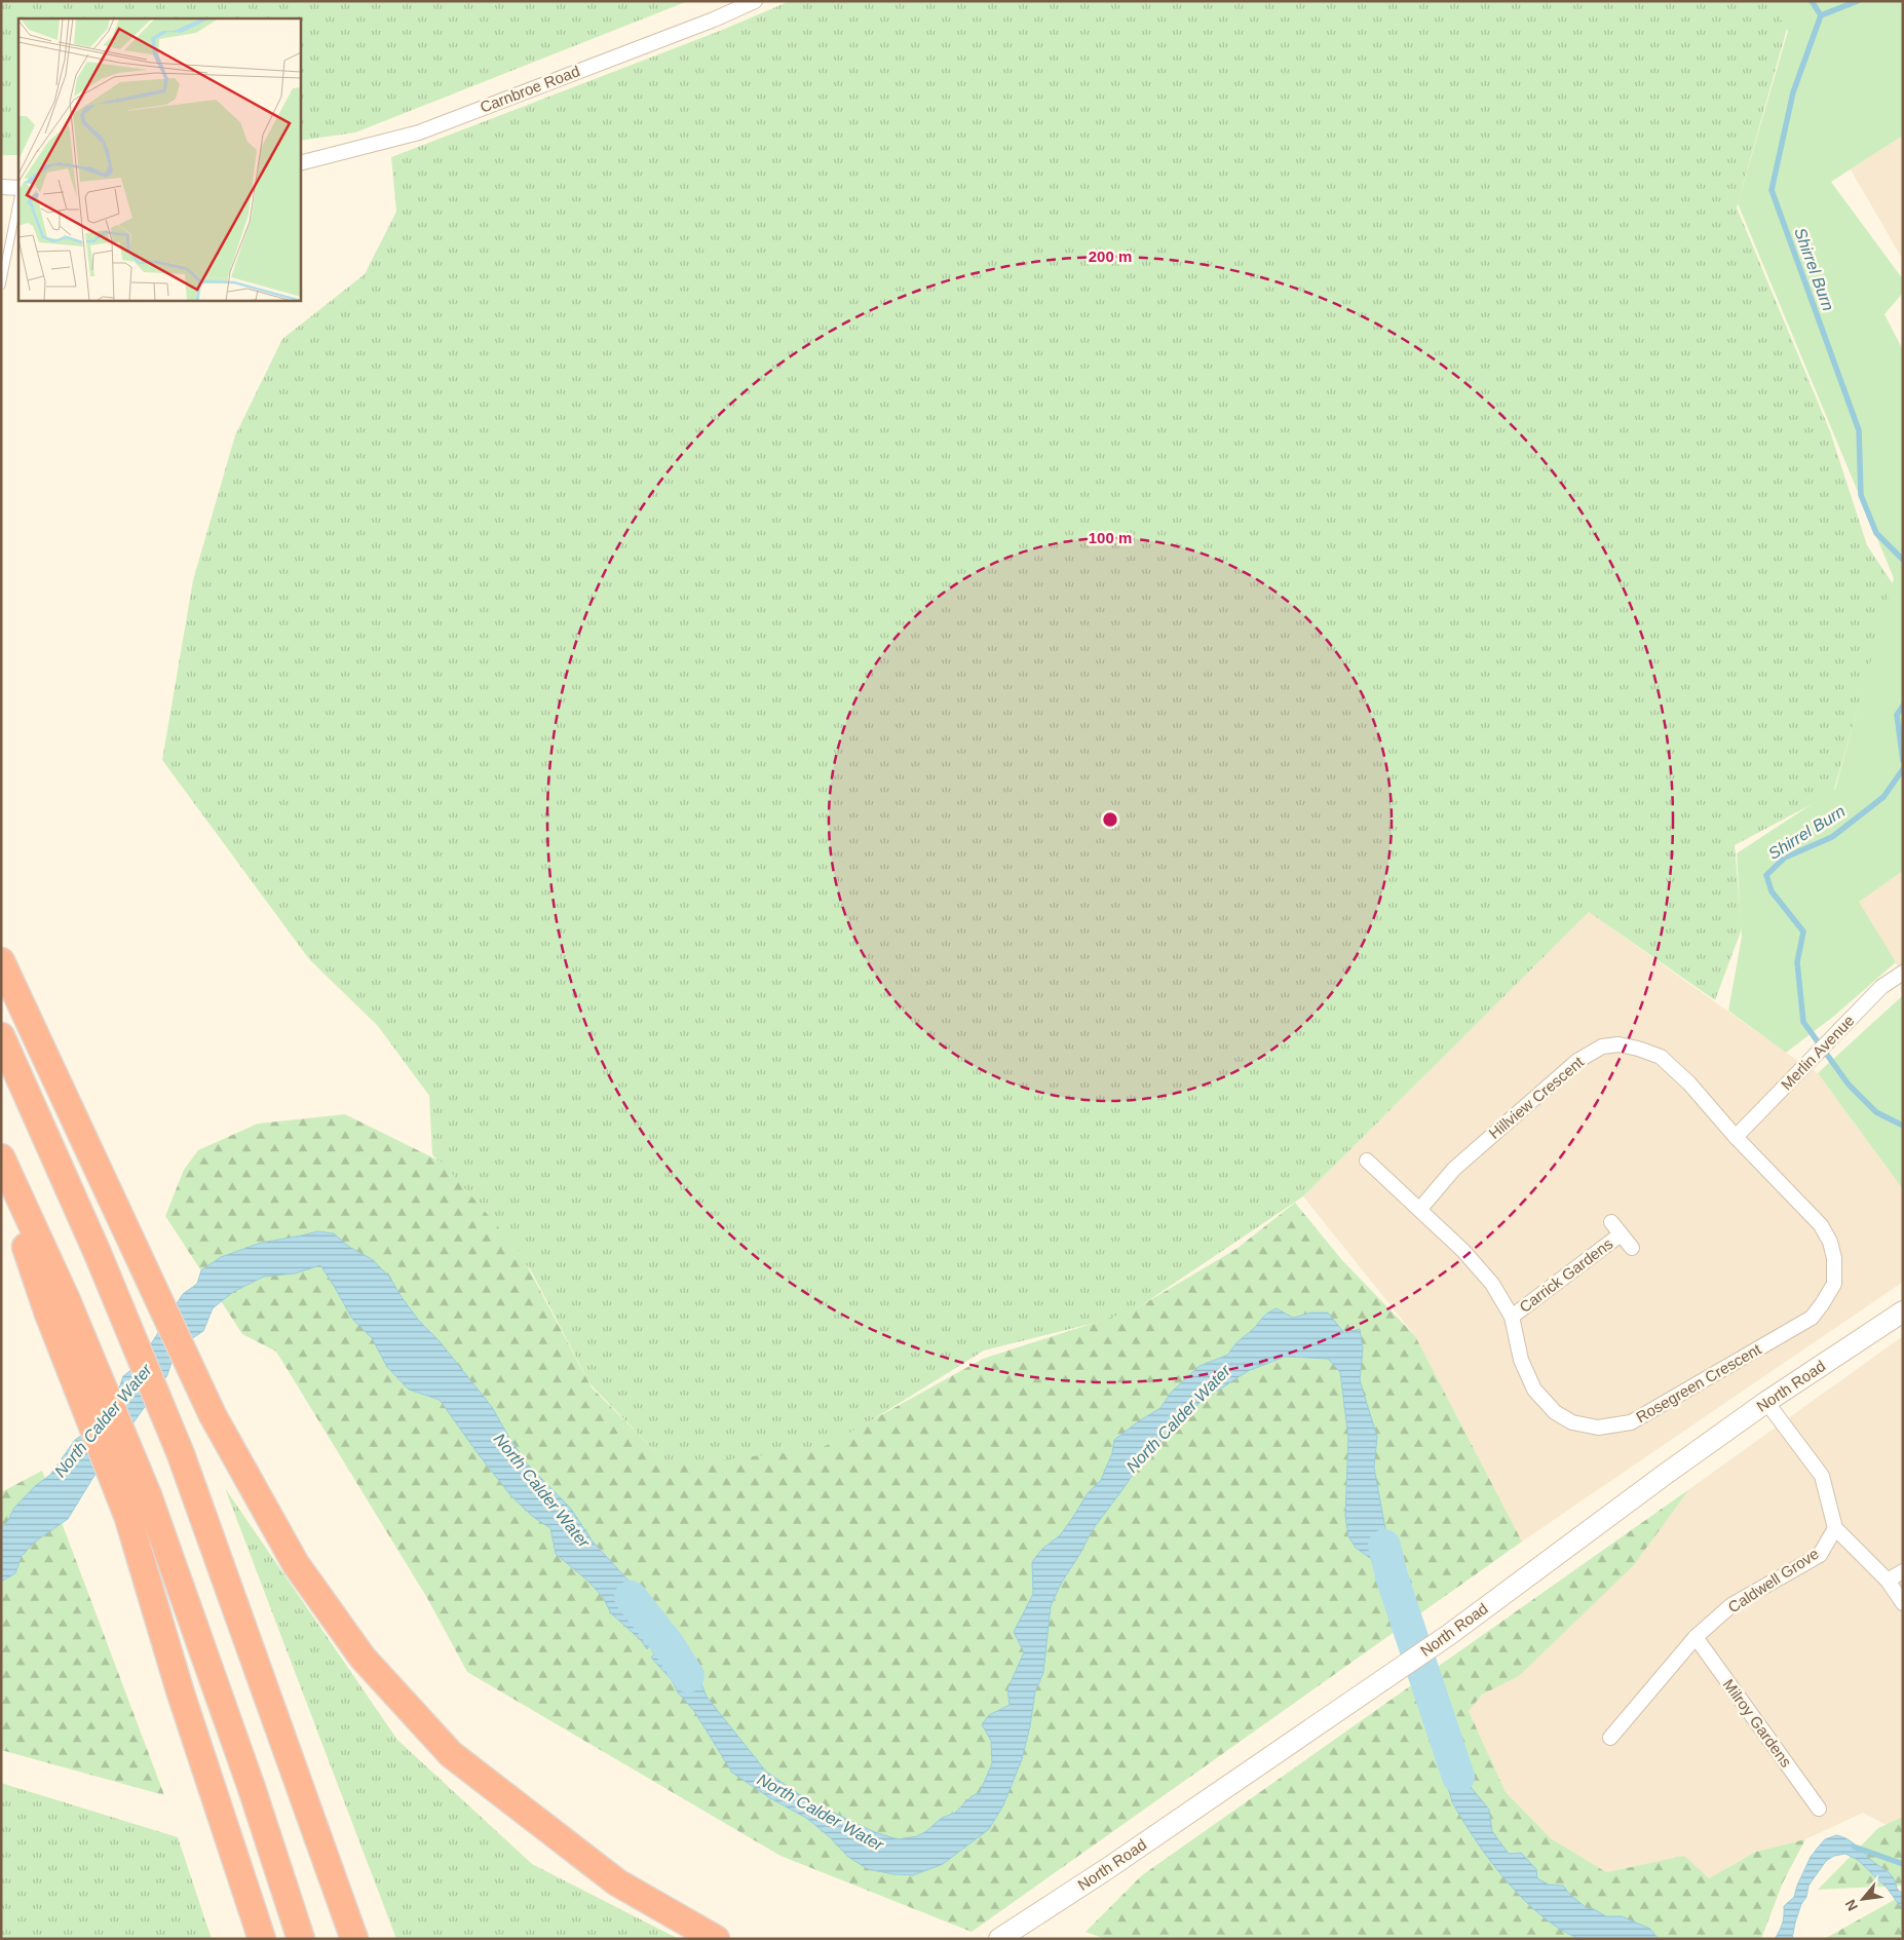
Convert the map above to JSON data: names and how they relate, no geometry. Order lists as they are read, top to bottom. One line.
{"streets":{"main road":["North Road"],"street":["Carnbroe Road","Merlin Avenue","Hillview Crescent","Carrick Gardens","Rosegreen Crescent","Caldwell Grove","Milroy Gardens"]},"crossings":[["Merlin Avenue","Hillview Crescent"],["Merlin Avenue","Rosegreen Crescent"],["Hillview Crescent","Rosegreen Crescent"],["Carrick Gardens","Rosegreen Crescent"],["Caldwell Grove","Milroy Gardens"]],"water":["Shirrel Burn","North Calder Water"],"north":"bottom left","rings":["200 m","100 m"]}
